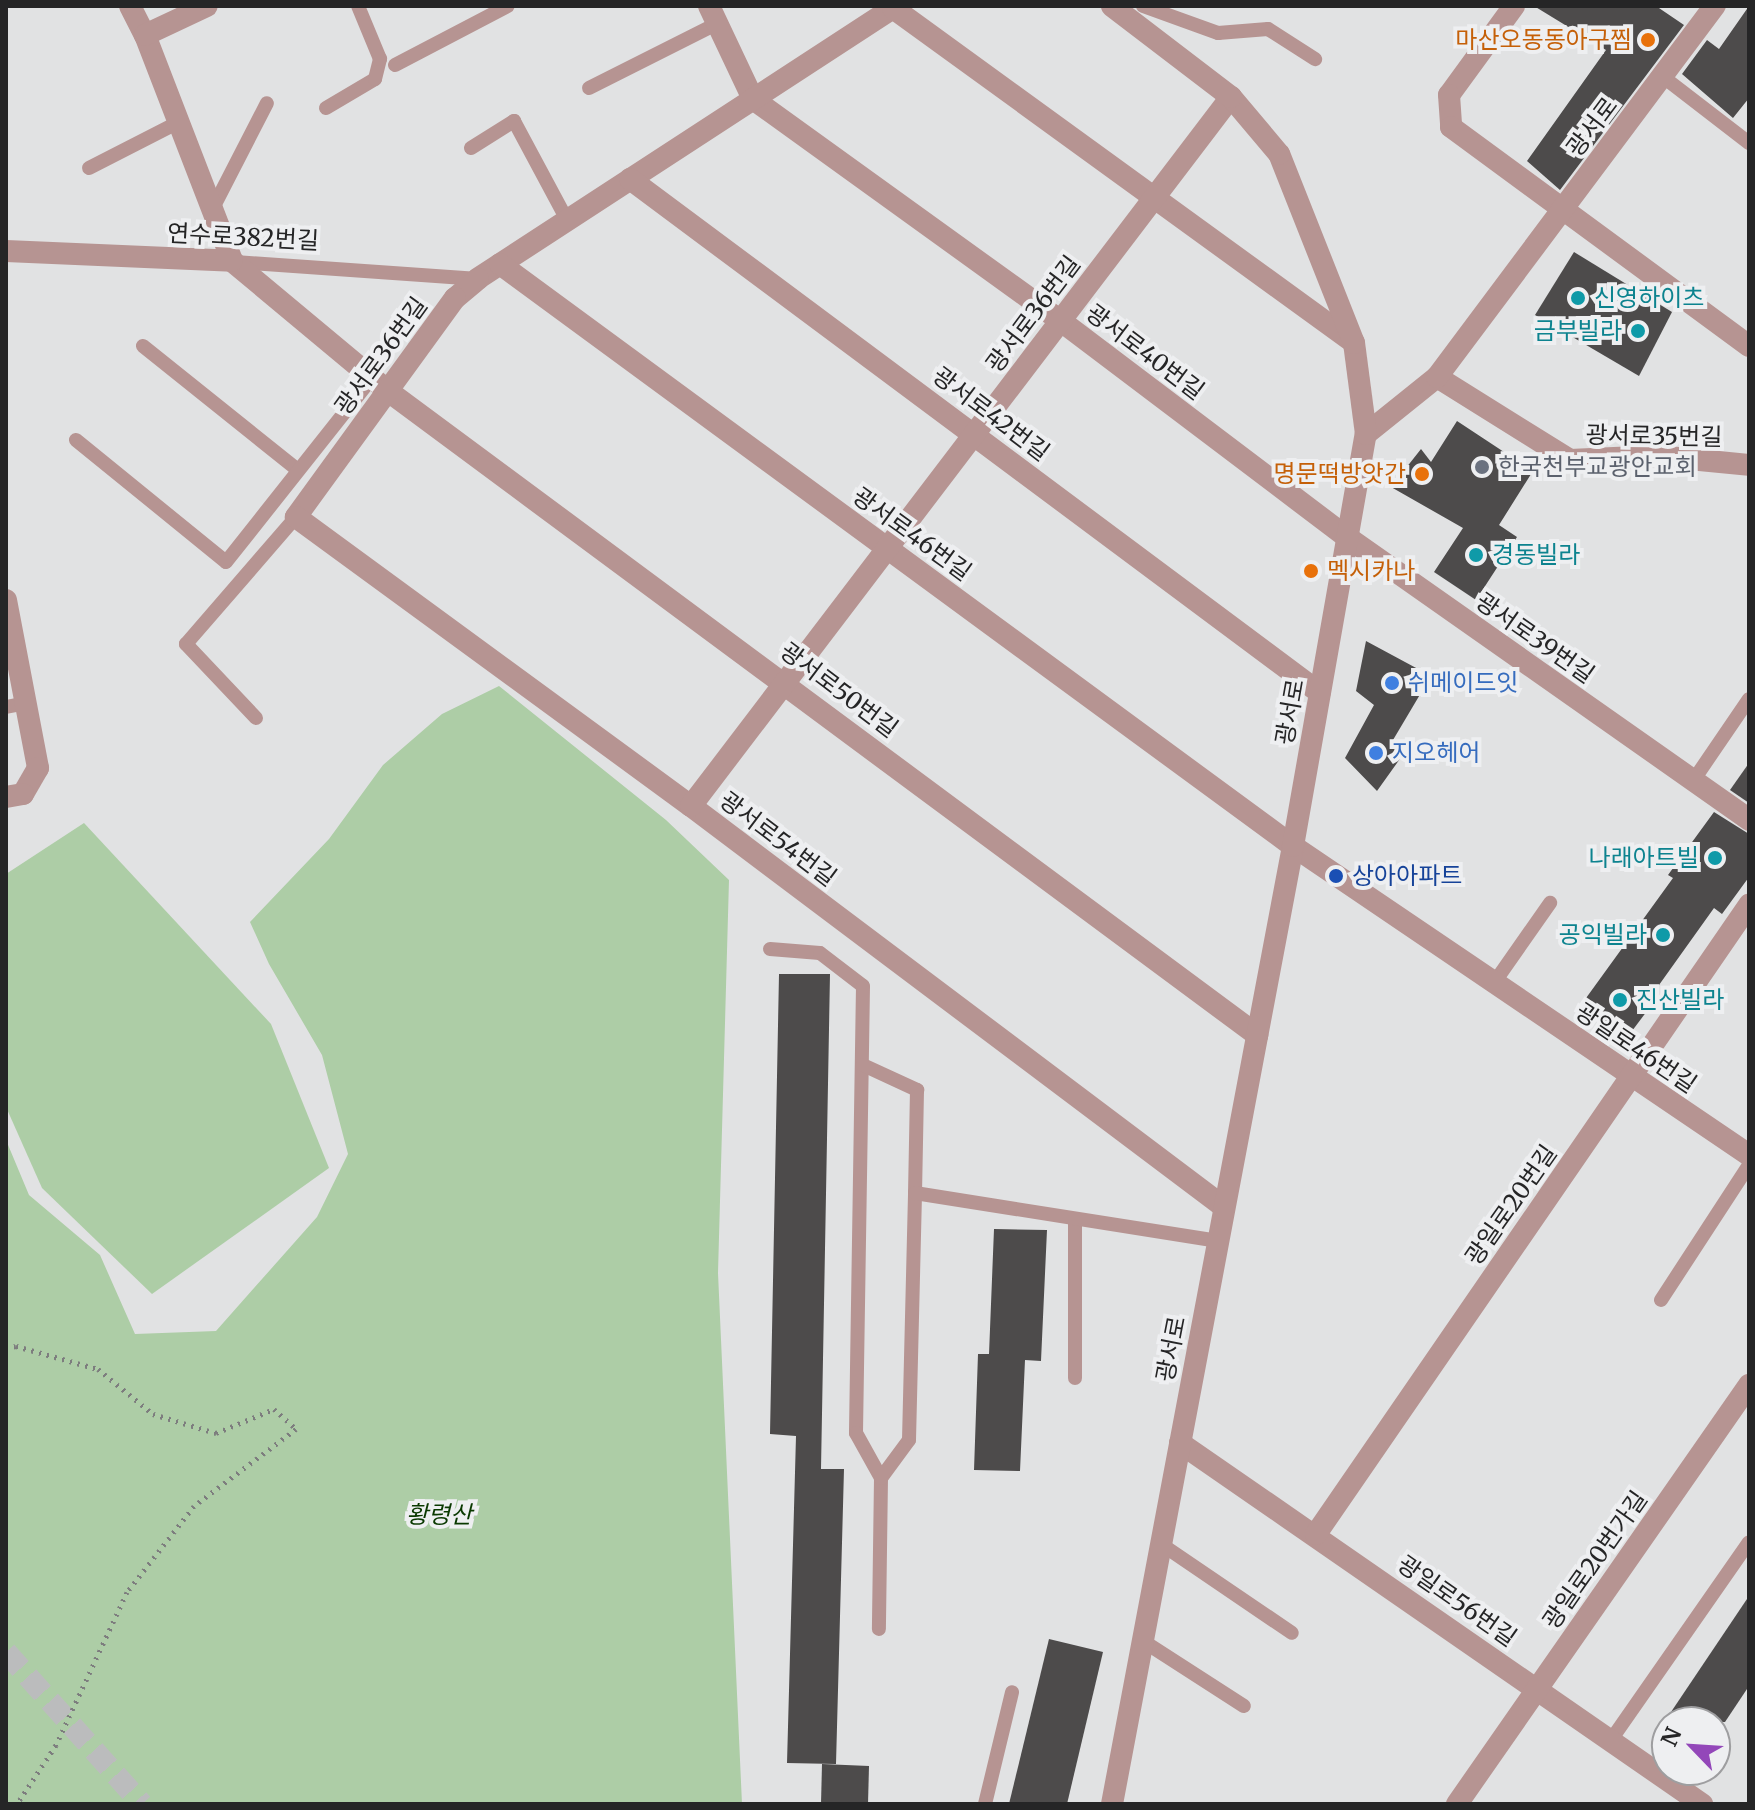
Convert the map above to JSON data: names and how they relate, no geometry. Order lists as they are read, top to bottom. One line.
{"streets":{"street":["광서로","연수로382번길","광서로36번길","광서로40번길","광서로42번길","광서로35번길","광서로46번길","광서로39번길","광서로50번길","광서로54번길","광일로46번길","광일로20번길","광일로20번가길","광일로56번길"]},"crossings":[["광서로","광서로40번길"],["광서로","광서로42번길"],["광서로","광서로35번길"],["광서로","광서로46번길"],["광서로","광서로39번길"],["광서로","광서로50번길"],["광서로","광서로54번길"],["광서로","광일로46번길"],["광서로","광일로56번길"],["연수로382번길","광서로36번길"],["연수로382번길","광서로50번길"],["광서로36번길","광서로40번길"],["광서로36번길","광서로42번길"],["광서로36번길","광서로46번길"],["광서로36번길","광서로50번길"],["광서로36번길","광서로54번길"],["광서로40번길","광서로39번길"],["광서로46번길","광일로46번길"],["광일로46번길","광일로20번길"],["광일로20번길","광일로56번길"],["광일로20번가길","광일로56번길"]],"parks":["황령산"],"places":["마산오동동아구찜","신영하이츠","금부빌라","한국천부교광안교회","명문떡방앗간","경동빌라","멕시카나","쉬메이드잇","지오헤어","나래아트빌","상아아파트","공익빌라","진산빌라"],"north":"top left"}
